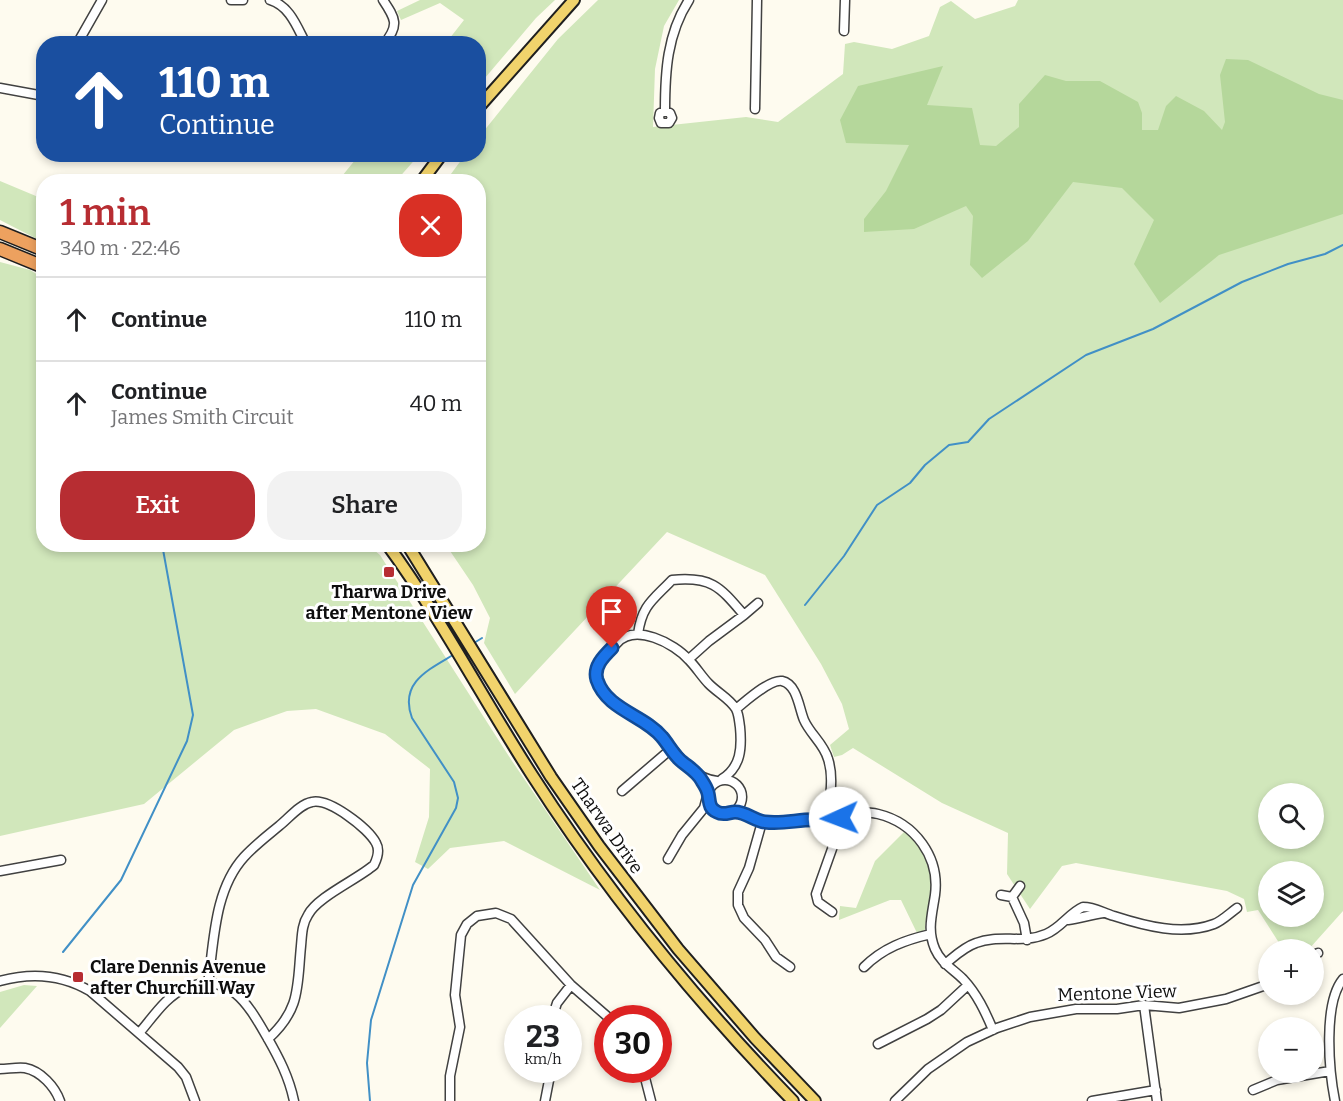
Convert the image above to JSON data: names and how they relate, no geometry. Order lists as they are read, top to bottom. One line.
{"streets":{"main road":["Tharwa Drive"],"street":["Mentone View"]},"places":{"transit":["Tharwa Drive after Mentone View","Clare Dennis Avenue after Churchill Way"]},"page":{"turn":["110 m","Continue"],"heading":["1 min","340 m · 22:46"],"list":[{"name":"Continue","value":"110 m"},{"name":"Continue","note":"James Smith Circuit","value":"40 m"}],"buttons":["Exit","Share"],"map_buttons":["+","−"],"speed":"23 km/h","limit":"30"}}
